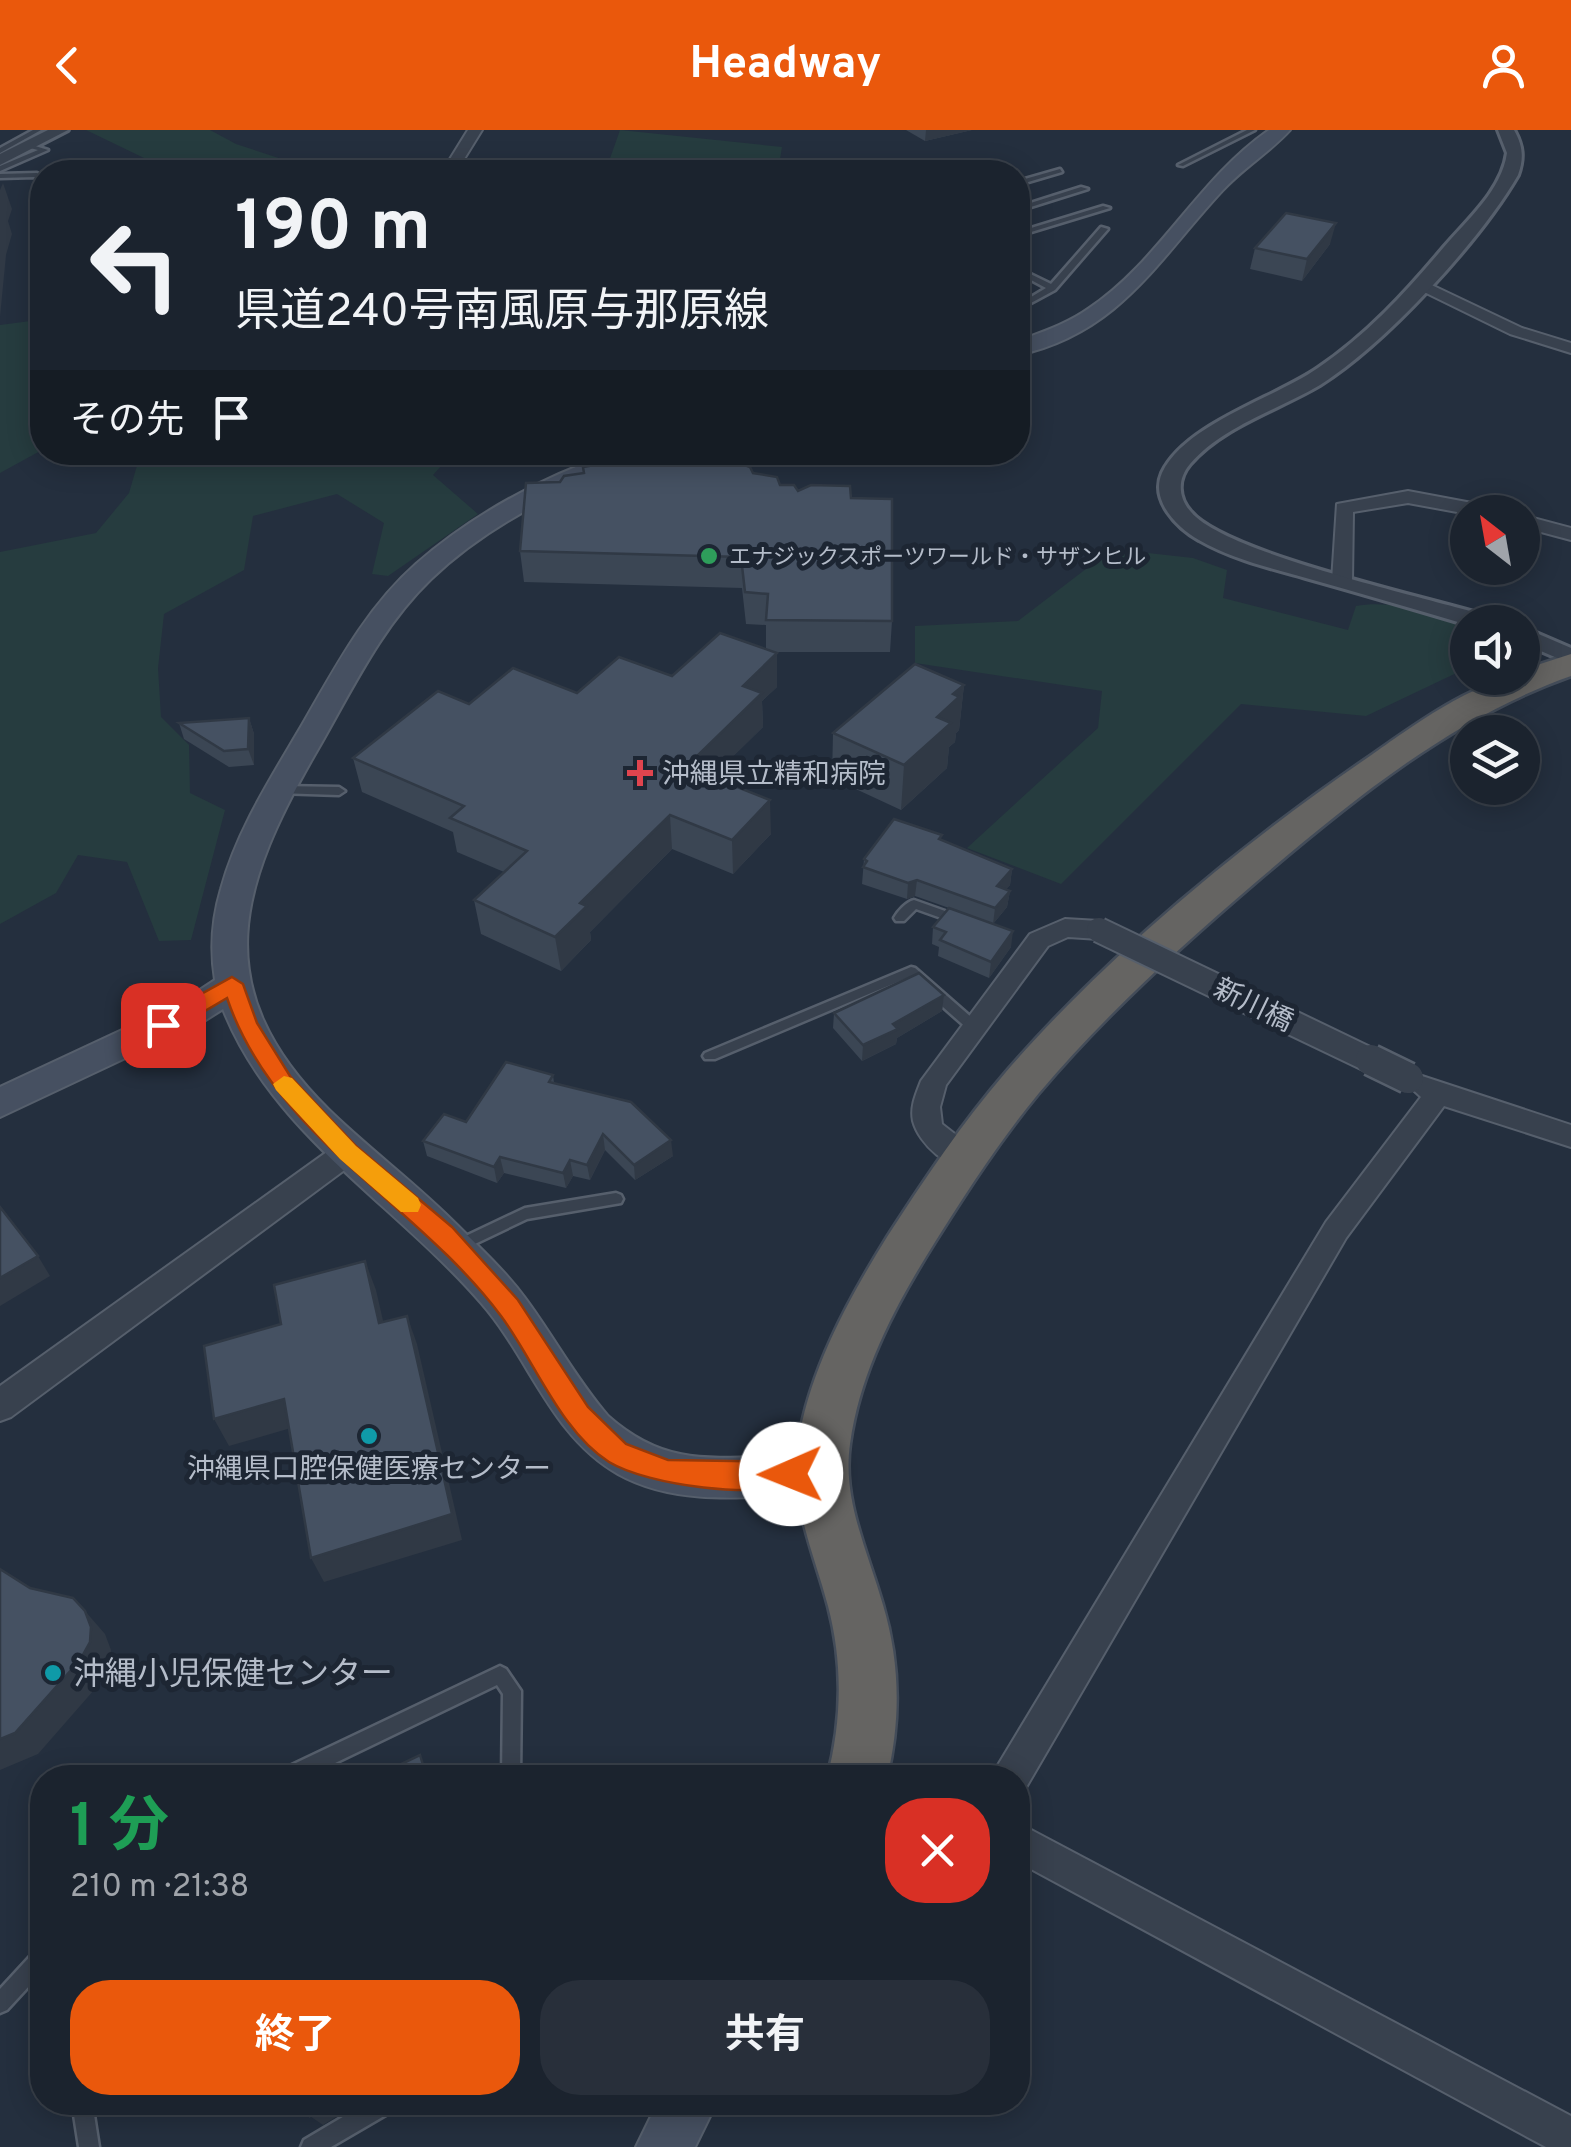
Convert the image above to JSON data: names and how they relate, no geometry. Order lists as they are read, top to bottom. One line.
{"streets":{"street":["新川橋"]},"places":{"other":["エナジックスポーツワールド・サザンヒル","沖縄県口腔保健医療センター","沖縄小児保健センター"],"health":["沖縄県立精和病院"]},"north":"top left","page":{"header":"Headway","turn":["190 m","県道240号南風原与那原線"],"then":"その先","heading":["1 分","210 m · 21:38"],"buttons":["終了","共有"]}}
